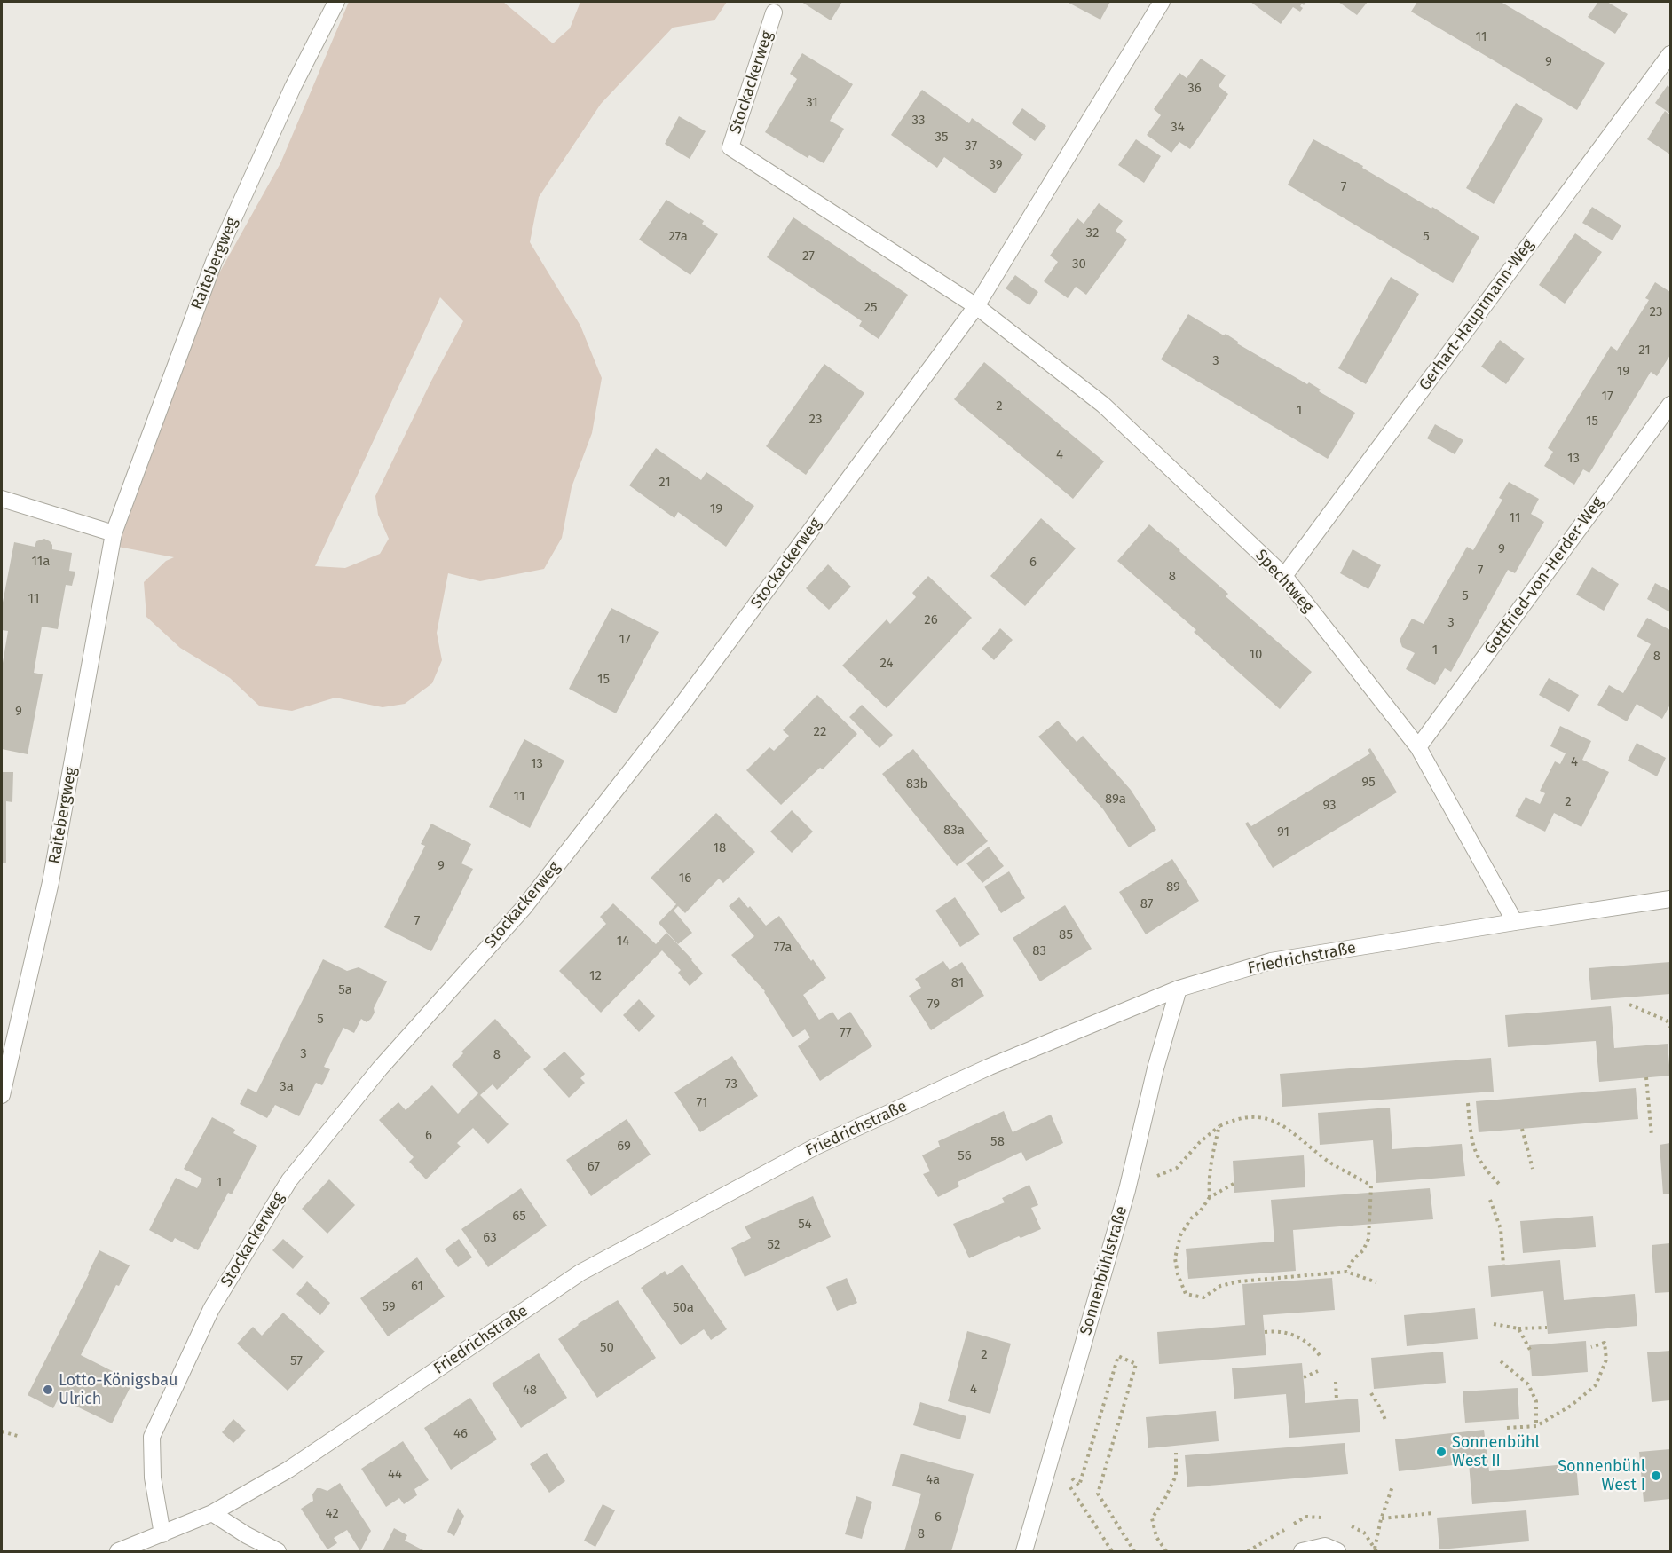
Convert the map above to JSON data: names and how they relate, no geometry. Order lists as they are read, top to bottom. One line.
{"streets":{"street":["Stockackerweg","Raitebergweg","Gerhart-Hauptmann-Weg","Gottfried-von-Herder-Weg","Spechtweg","Friedrichstraße","Sonnenbühlstraße"]},"crossings":[["Stockackerweg","Spechtweg"],["Stockackerweg","Friedrichstraße"],["Gerhart-Hauptmann-Weg","Spechtweg"],["Gottfried-von-Herder-Weg","Spechtweg"],["Spechtweg","Friedrichstraße"],["Friedrichstraße","Sonnenbühlstraße"]],"places":["Lotto-Königsbau Ulrich","Sonnenbühl West II","Sonnenbühl West I"],"house_numbers":["11","9","36","31","33","34","35","37","39","7","32","27a","5","27","30","25","23","21","3","19","17","2","1","23","15","4","13","21","19","11","9","11a","6","7","8","5","11","26","3","17","1","10","8","24","15","9","22","4","13","95","83b","11","89a","2","93","83a","91","18","9","16","89","87","7","85","14","77a","83","12","81","5a","79","5","77","3","8","73","3a","71","6","58","69","56","67","1","65","54","63","52","61","59","50a","50","2","57","4","48","46","44","4a","42","6","8"]}
